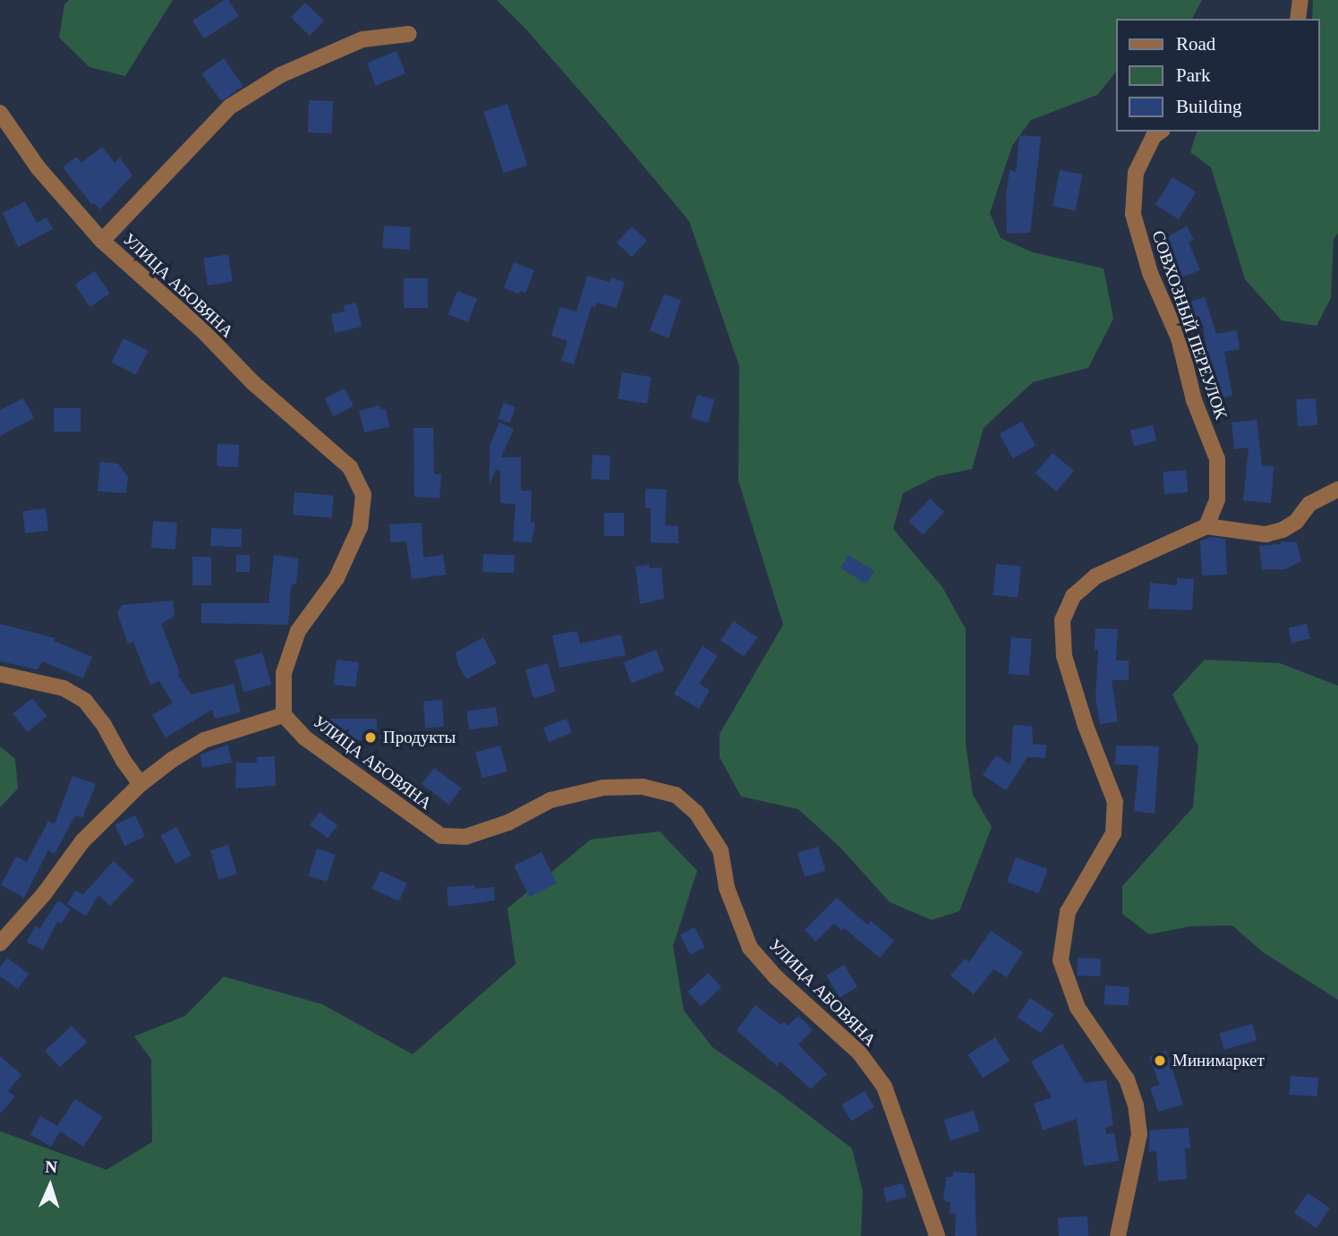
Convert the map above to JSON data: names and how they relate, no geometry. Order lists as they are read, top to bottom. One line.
{"streets":{"street":["УЛИЦА АБОВЯНА","СОВХОЗНЫЙ ПЕРЕУЛОК"]},"places":["Продукты","Минимаркет"],"legend":["Road","Park","Building"],"north":"top"}
